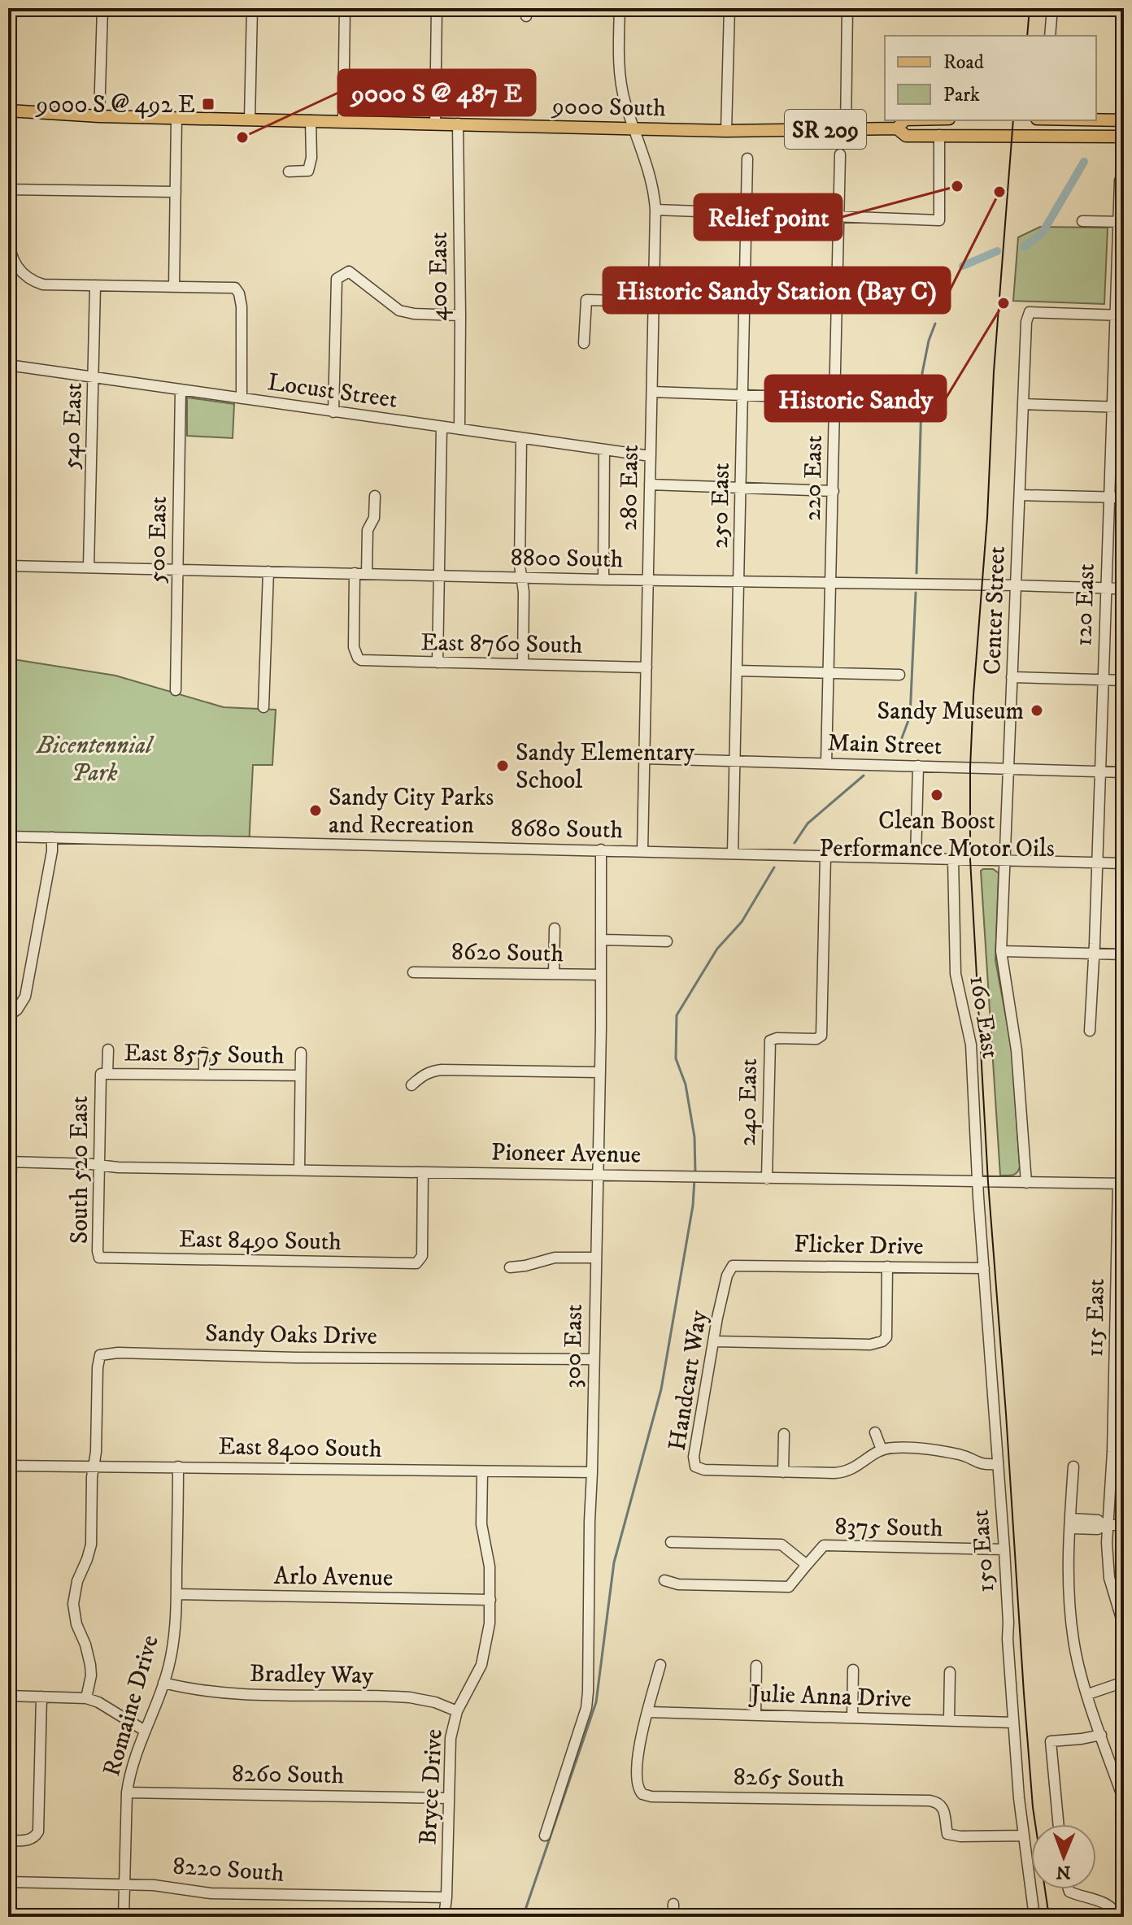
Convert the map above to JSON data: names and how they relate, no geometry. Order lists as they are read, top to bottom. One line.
{"streets":{"main road":["9000 South","SR 209"],"street":["400 East","Locust Street","540 East","220 East","280 East","250 East","500 East","8800 South","120 East","Center Street","East 8760 South","Main Street","8680 South","8620 South","160 East","East 8575 South","240 East","Pioneer Avenue","South 520 East","East 8490 South","Flicker Drive","115 East","Sandy Oaks Drive","300 East","Handcart Way","East 8400 South","8375 South","150 East","Arlo Avenue","Bradley Way","Julie Anna Drive","Romaine Drive","8260 South","8265 South","Bryce Drive","8220 South"]},"crossings":[["9000 South","400 East"],["9000 South","280 East"],["400 East","Locust Street"],["Locust Street","540 East"],["Locust Street","280 East"],["Locust Street","500 East"],["540 East","8800 South"],["220 East","8800 South"],["220 East","Main Street"],["280 East","8800 South"],["280 East","East 8760 South"],["280 East","Main Street"],["280 East","8680 South"],["250 East","8800 South"],["250 East","Main Street"],["250 East","8680 South"],["500 East","8800 South"],["8800 South","120 East"],["8800 South","Center Street"],["8800 South","East 8760 South"],["120 East","Center Street"],["120 East","Main Street"],["120 East","8680 South"],["Center Street","Main Street"],["Center Street","8680 South"],["Center Street","Pioneer Avenue"],["8680 South","160 East"],["8680 South","240 East"],["8680 South","300 East"],["8620 South","300 East"],["160 East","Pioneer Avenue"],["160 East","150 East"],["East 8575 South","South 520 East"],["240 East","Pioneer Avenue"],["Pioneer Avenue","South 520 East"],["Pioneer Avenue","East 8490 South"],["Pioneer Avenue","115 East"],["Pioneer Avenue","300 East"],["Pioneer Avenue","150 East"],["South 520 East","East 8490 South"],["Flicker Drive","Handcart Way"],["Flicker Drive","150 East"],["Sandy Oaks Drive","300 East"],["Sandy Oaks Drive","East 8400 South"],["300 East","East 8400 South"],["East 8400 South","Romaine Drive"],["East 8400 South","Bryce Drive"],["8375 South","150 East"],["150 East","Julie Anna Drive"],["150 East","8265 South"],["Arlo Avenue","Romaine Drive"],["Arlo Avenue","Bryce Drive"],["Bradley Way","Romaine Drive"],["Bradley Way","Bryce Drive"],["Julie Anna Drive","8265 South"],["Romaine Drive","8260 South"],["Romaine Drive","8220 South"],["8260 South","Bryce Drive"],["Bryce Drive","8220 South"]],"parks":["Bicentennial Park"],"places":{"transit":["9000 S @ 492 E"],"other":["9000 S @ 487 E","Relief point","Historic Sandy Station (Bay C)","Historic Sandy","Sandy Museum","Sandy Elementary School","Clean Boost Performance Motor Oils","Sandy City Parks and Recreation"]},"legend":["Road","Park"],"north":"bottom"}
